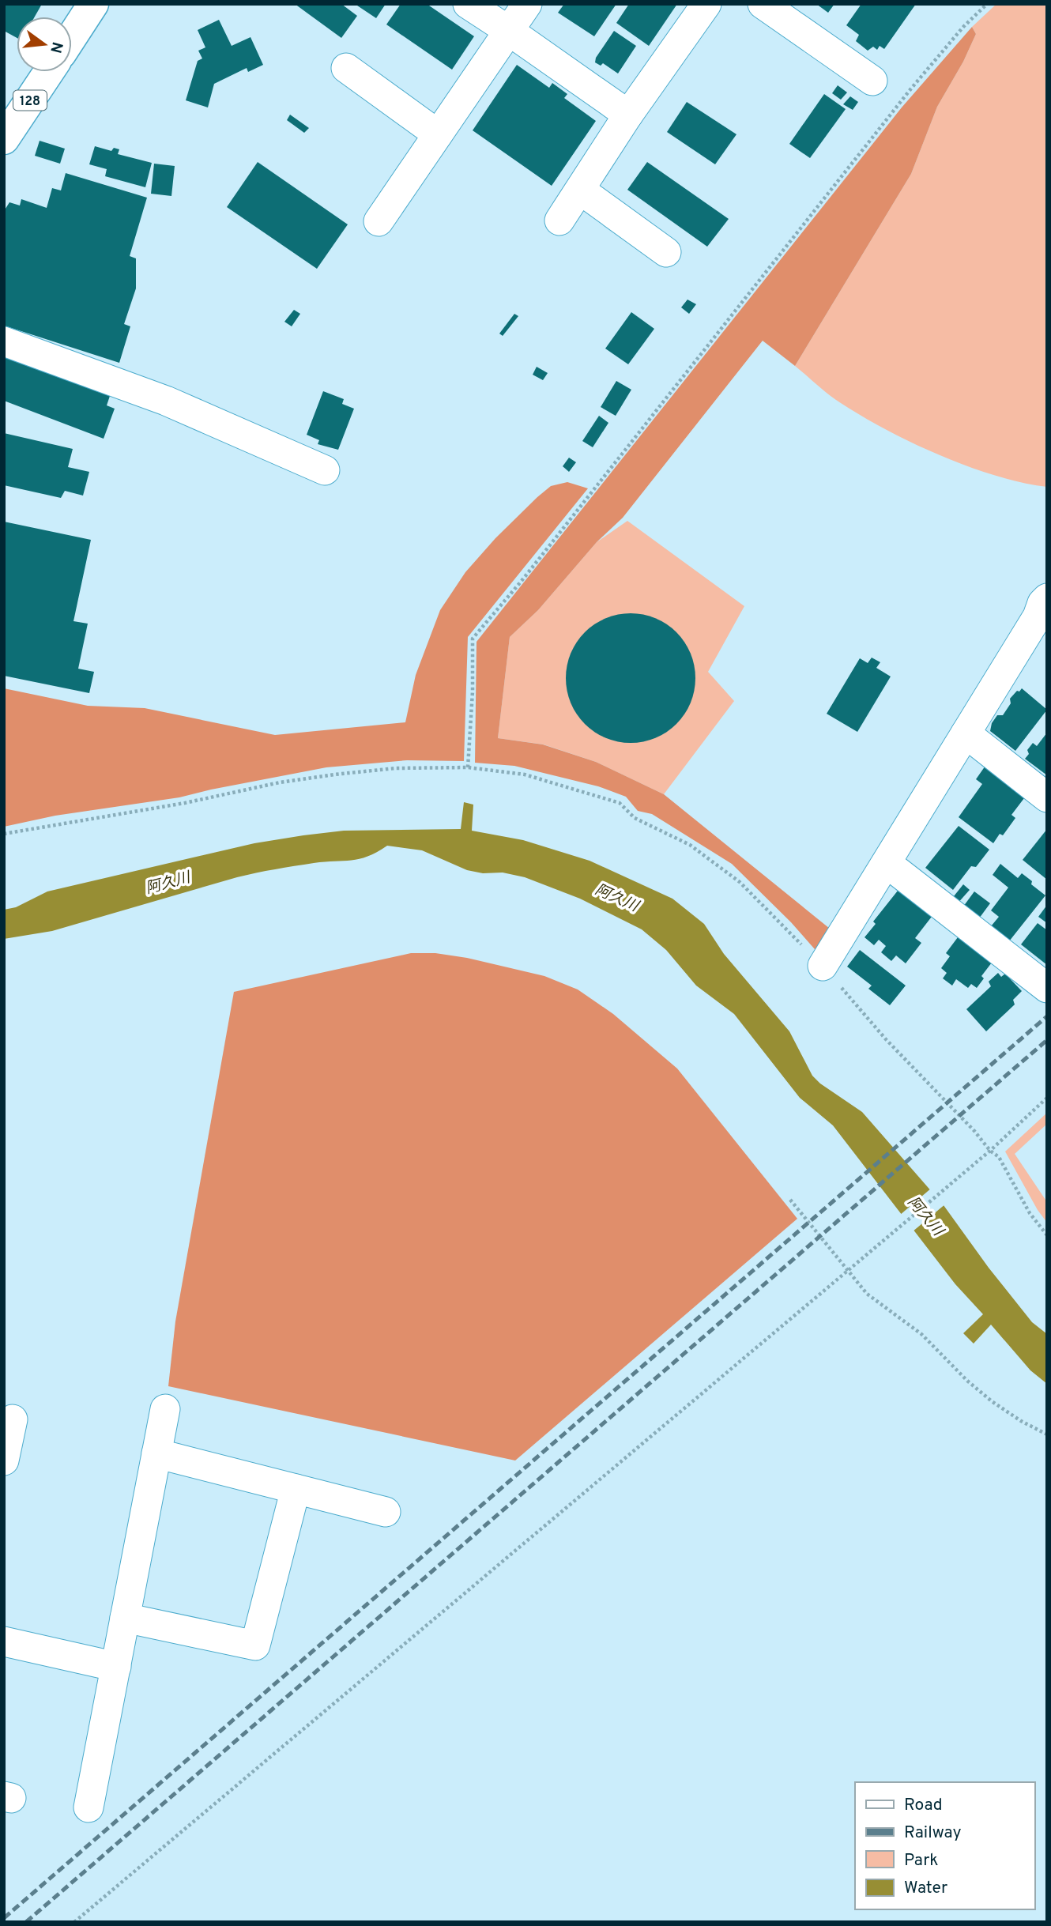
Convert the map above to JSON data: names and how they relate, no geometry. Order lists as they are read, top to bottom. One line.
{"streets":{"highway":["128"]},"water":["阿久川"],"legend":["Road","Railway","Park","Water"],"north":"right"}
